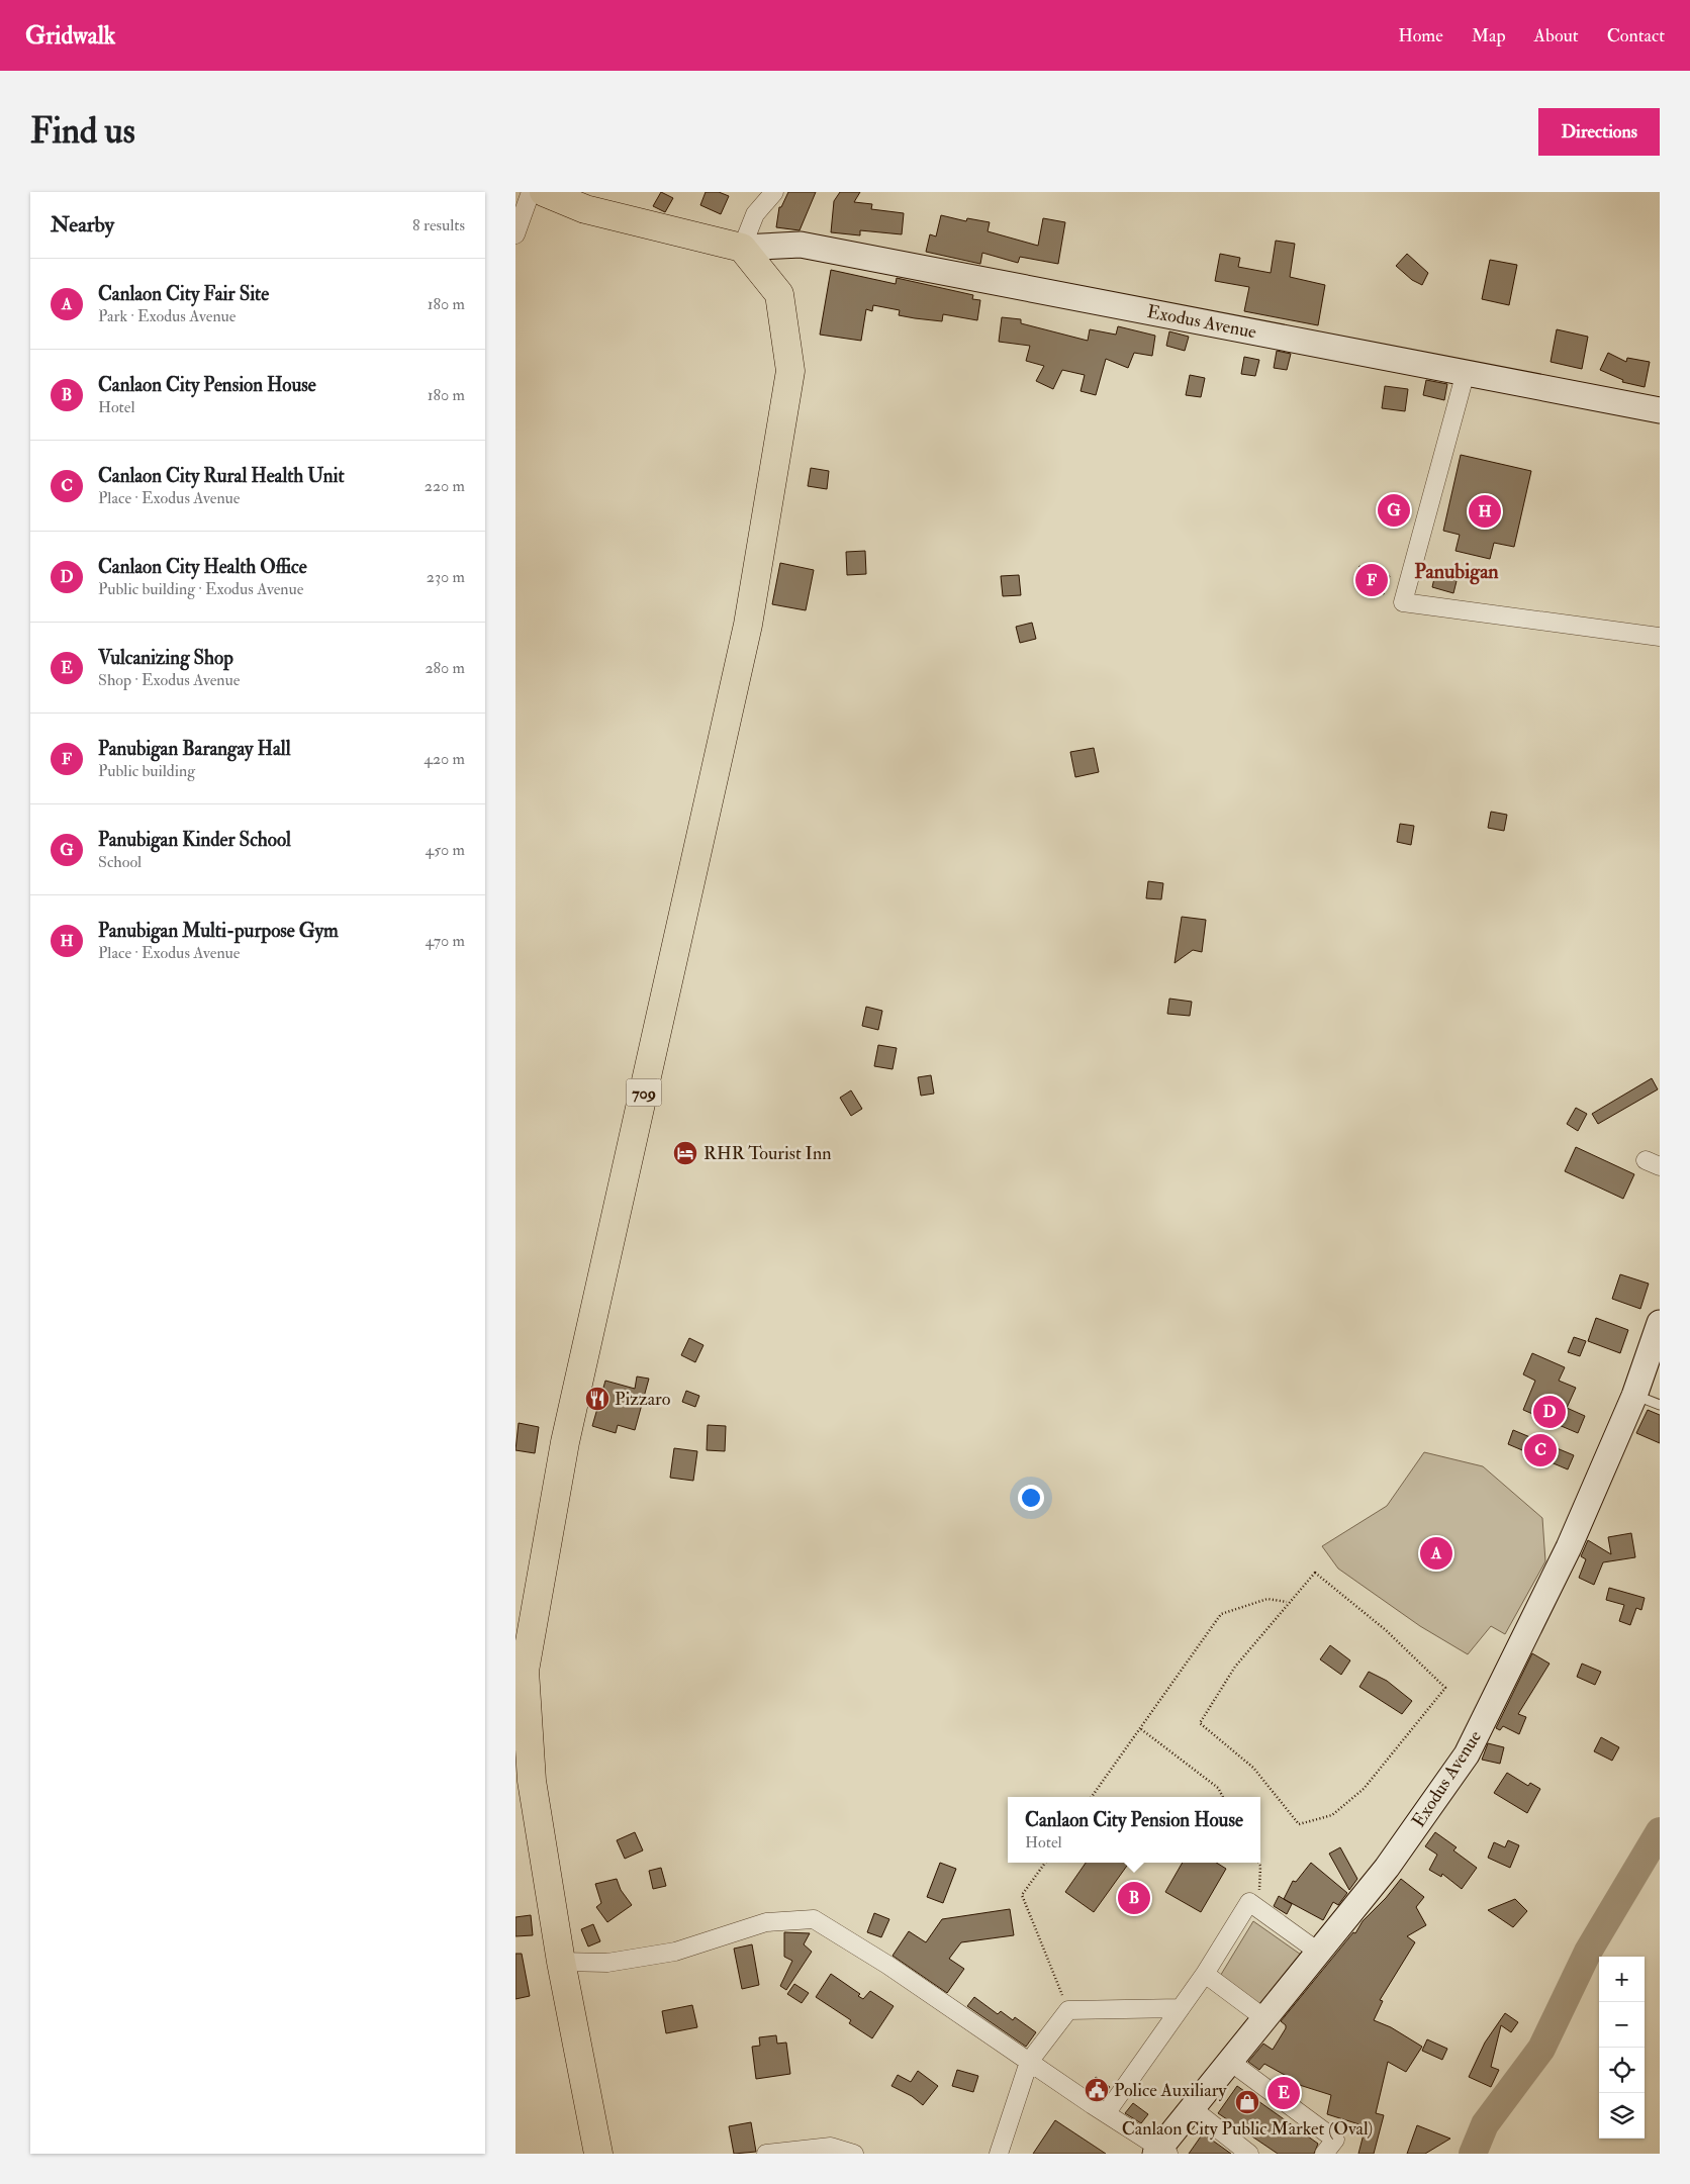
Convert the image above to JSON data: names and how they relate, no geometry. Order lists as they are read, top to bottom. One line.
{"streets":{"main road":["709"],"street":["Exodus Avenue"]},"crossings":[["Exodus Avenue","709"]],"districts":["Panubigan"],"places":{"hotel":["RHR Tourist Inn"],"restaurant":["Pizzaro"],"public building":["Police Auxiliary"],"shop":["Canlaon City Public Market (Oval)"]},"page":{"header":"Gridwalk","nav":["Home","Map","About","Contact"],"buttons":"Directions","title":"Find us","heading":["Nearby","8 results"],"list":[{"mark":"A","name":"Canlaon City Fair Site","note":"Park · Exodus Avenue","value":"180 m"},{"mark":"B","name":"Canlaon City Pension House","note":"Hotel","value":"180 m"},{"mark":"C","name":"Canlaon City Rural Health Unit","note":"Place · Exodus Avenue","value":"220 m"},{"mark":"D","name":"Canlaon City Health Office","note":"Public building · Exodus Avenue","value":"230 m"},{"mark":"E","name":"Vulcanizing Shop","note":"Shop · Exodus Avenue","value":"280 m"},{"mark":"F","name":"Panubigan Barangay Hall","note":"Public building","value":"420 m"},{"mark":"G","name":"Panubigan Kinder School","note":"School","value":"450 m"},{"mark":"H","name":"Panubigan Multi-purpose Gym","note":"Place · Exodus Avenue","value":"470 m"}],"pins":["G","H","F","D","C","A","B","E"],"popup":["Canlaon City Pension House","Hotel"],"map_buttons":["+","−"]}}
